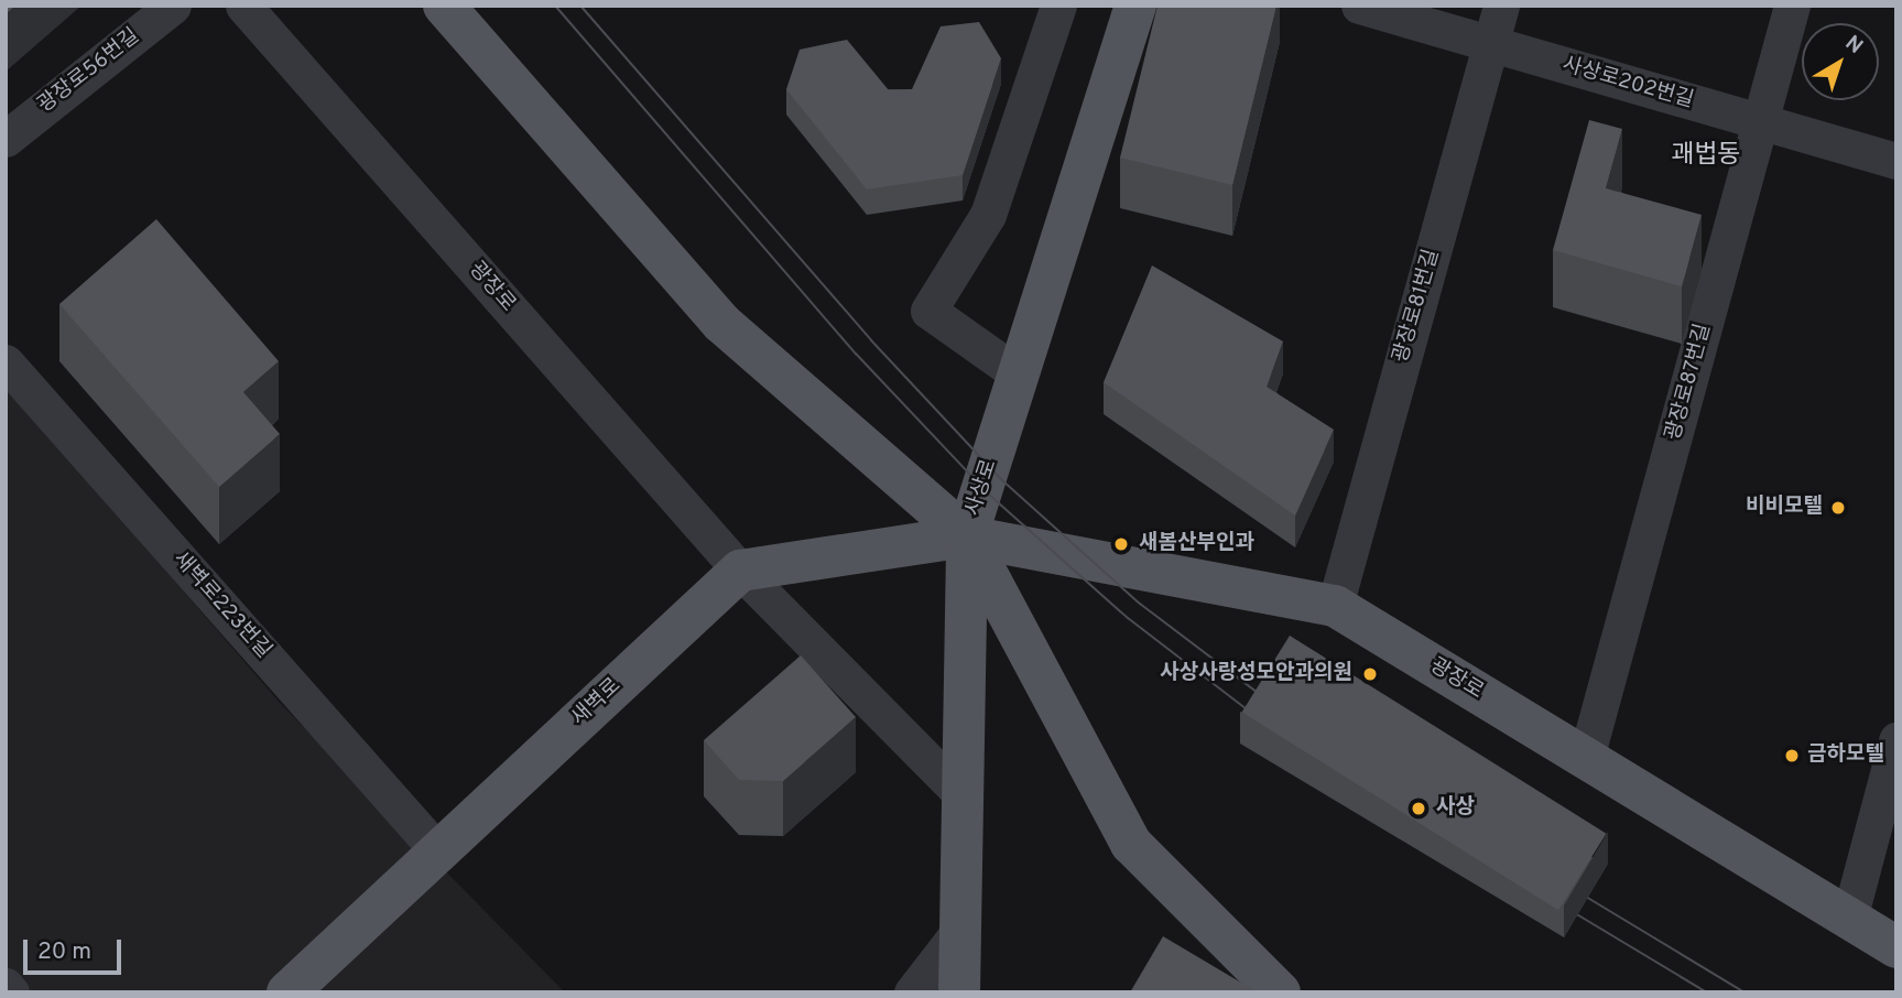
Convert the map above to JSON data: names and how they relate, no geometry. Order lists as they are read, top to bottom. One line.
{"streets":{"main road":["광장로","사상로","새벽로"],"street":["광장로56번길","사상로202번길","광장로81번길","광장로87번길","새벽로223번길"]},"crossings":[["사상로202번길","광장로81번길"],["사상로202번길","광장로87번길"],["광장로","광장로81번길"],["광장로","광장로87번길"],["광장로","사상로"],["광장로","새벽로"],["새벽로223번길","새벽로"]],"districts":["괘법동"],"places":["비비모텔","새봄산부인과","사상사랑성모안과의원","금하모텔","사상"],"scale_bar":"20 m","north":"top right"}
